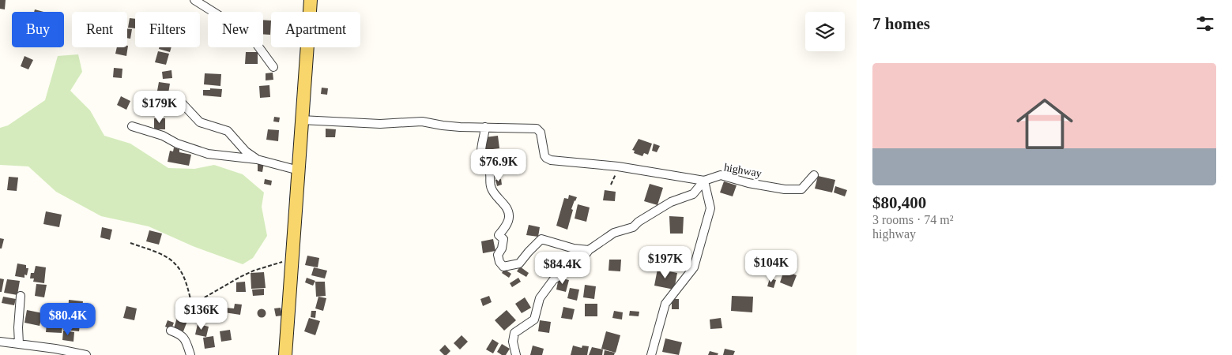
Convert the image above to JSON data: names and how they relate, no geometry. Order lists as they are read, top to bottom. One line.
{"streets":{"street":["highway"]},"page":{"heading":"7 homes","chip":["Buy","Rent","Filters","New","Apartment"],"list":[{"name":"$80,400","note":"3 rooms · 74 m² · highway"}],"price":["$179K","$76.9K","$197K","$104K","$84.4K","$136K","$80.4K"]}}
